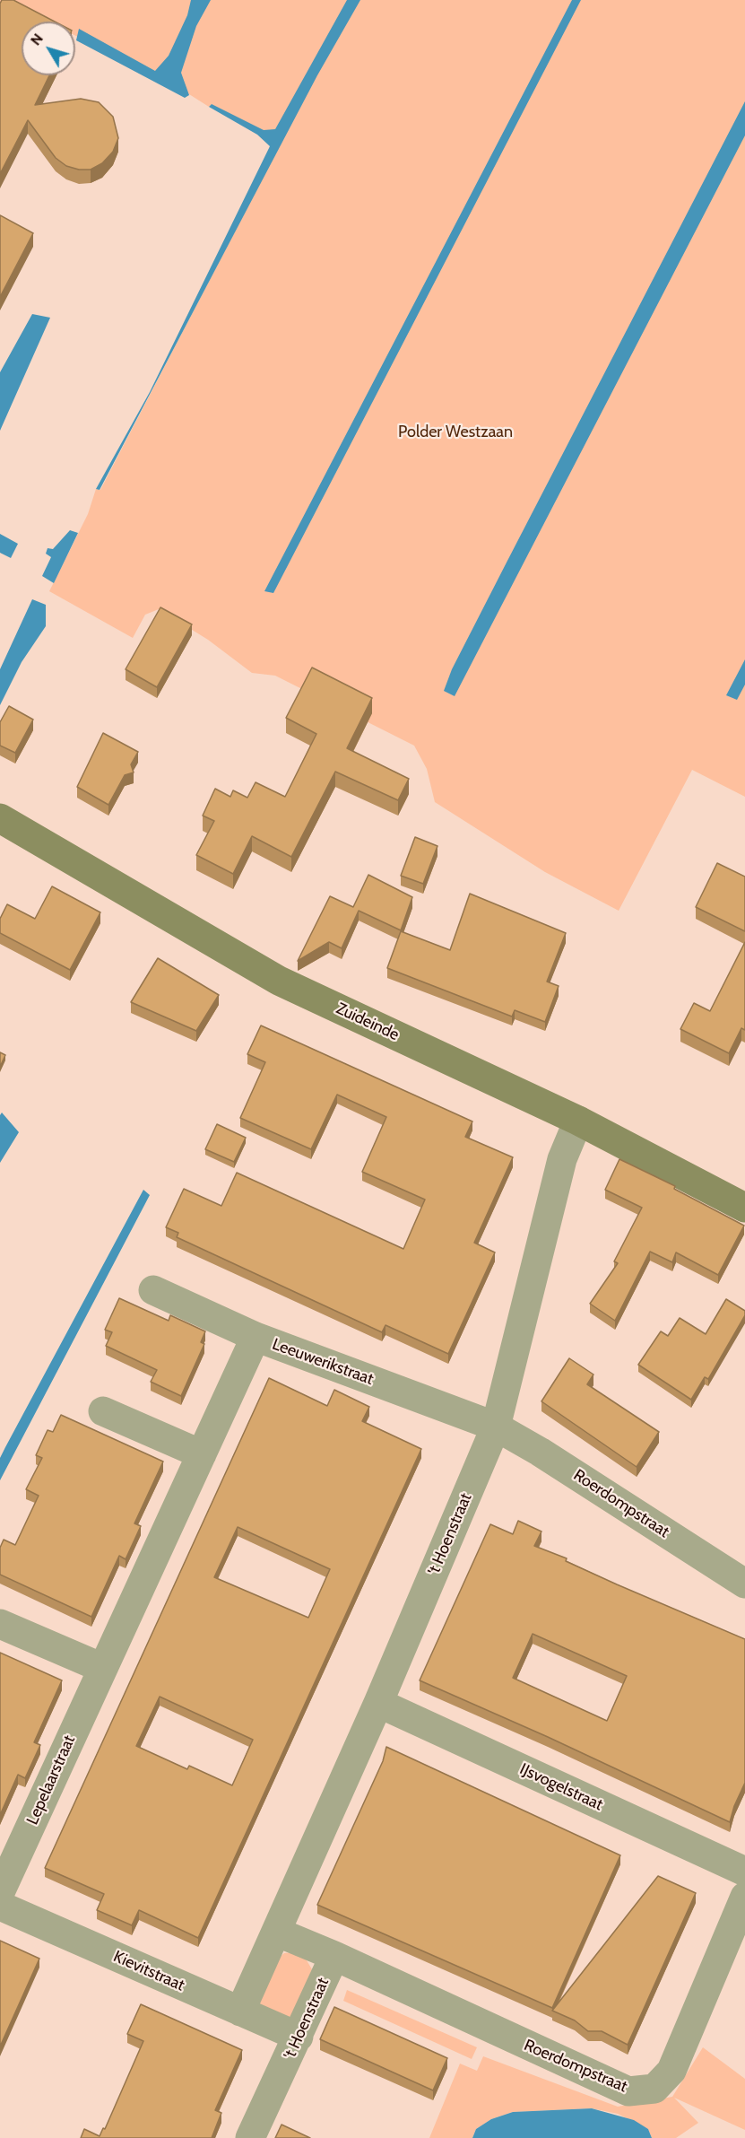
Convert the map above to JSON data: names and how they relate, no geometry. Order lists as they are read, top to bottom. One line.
{"streets":{"street":["Zuideinde","Leeuwerikstraat","Roerdompstraat","'t Hoenstraat","Lepelaarstraat","IJsvogelstraat","Kievitstraat"]},"crossings":[["Zuideinde","'t Hoenstraat"],["Leeuwerikstraat","Roerdompstraat"],["Leeuwerikstraat","'t Hoenstraat"],["Leeuwerikstraat","Lepelaarstraat"],["Roerdompstraat","'t Hoenstraat"],["'t Hoenstraat","IJsvogelstraat"],["'t Hoenstraat","Kievitstraat"]],"parks":["Polder Westzaan"],"north":"top left"}
